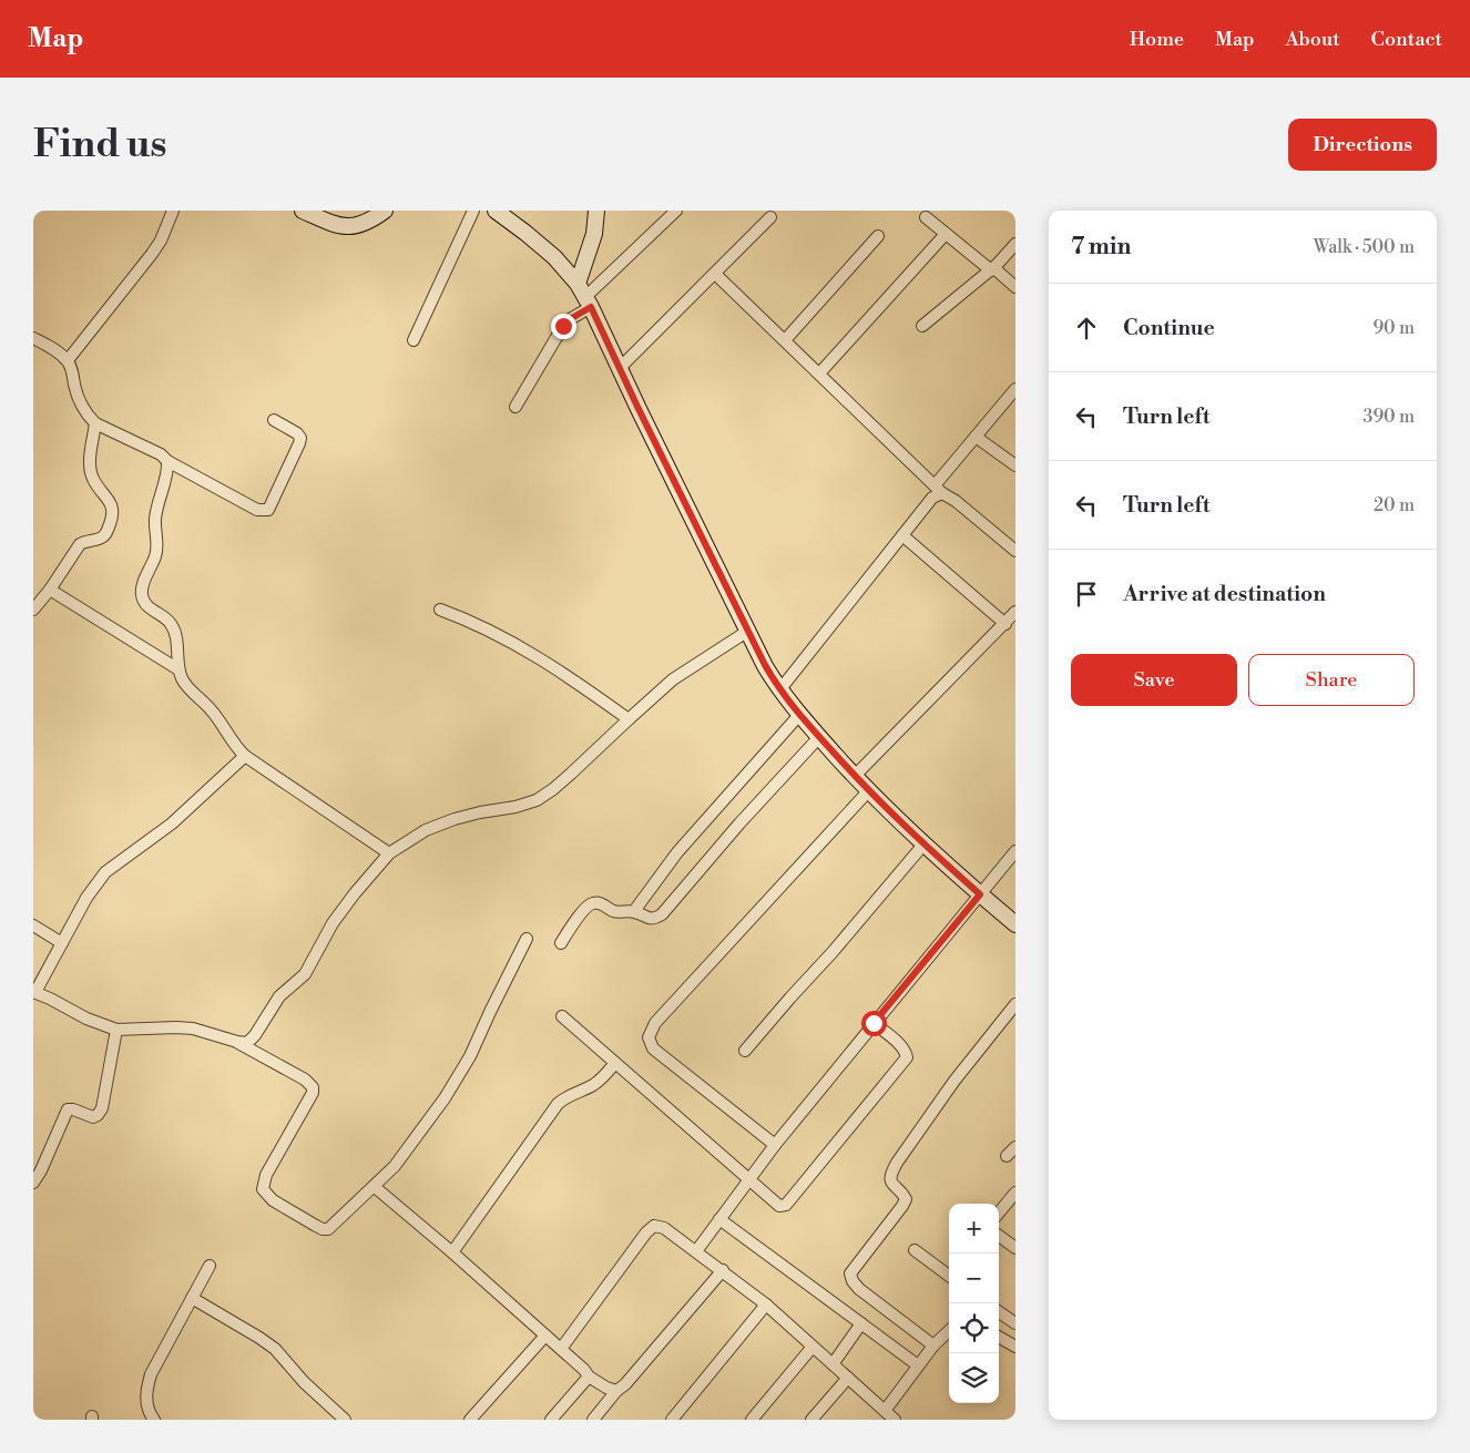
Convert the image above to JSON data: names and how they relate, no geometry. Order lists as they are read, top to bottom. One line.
{"page":{"header":"Map","nav":["Home","Map","About","Contact"],"buttons":["Directions",["Save","Share"]],"title":"Find us","heading":["7 min","Walk · 500 m"],"list":[["Continue","90 m"],["Turn left","390 m"],["Turn left","20 m"],"Arrive at destination"],"map_buttons":["+","−"]}}
